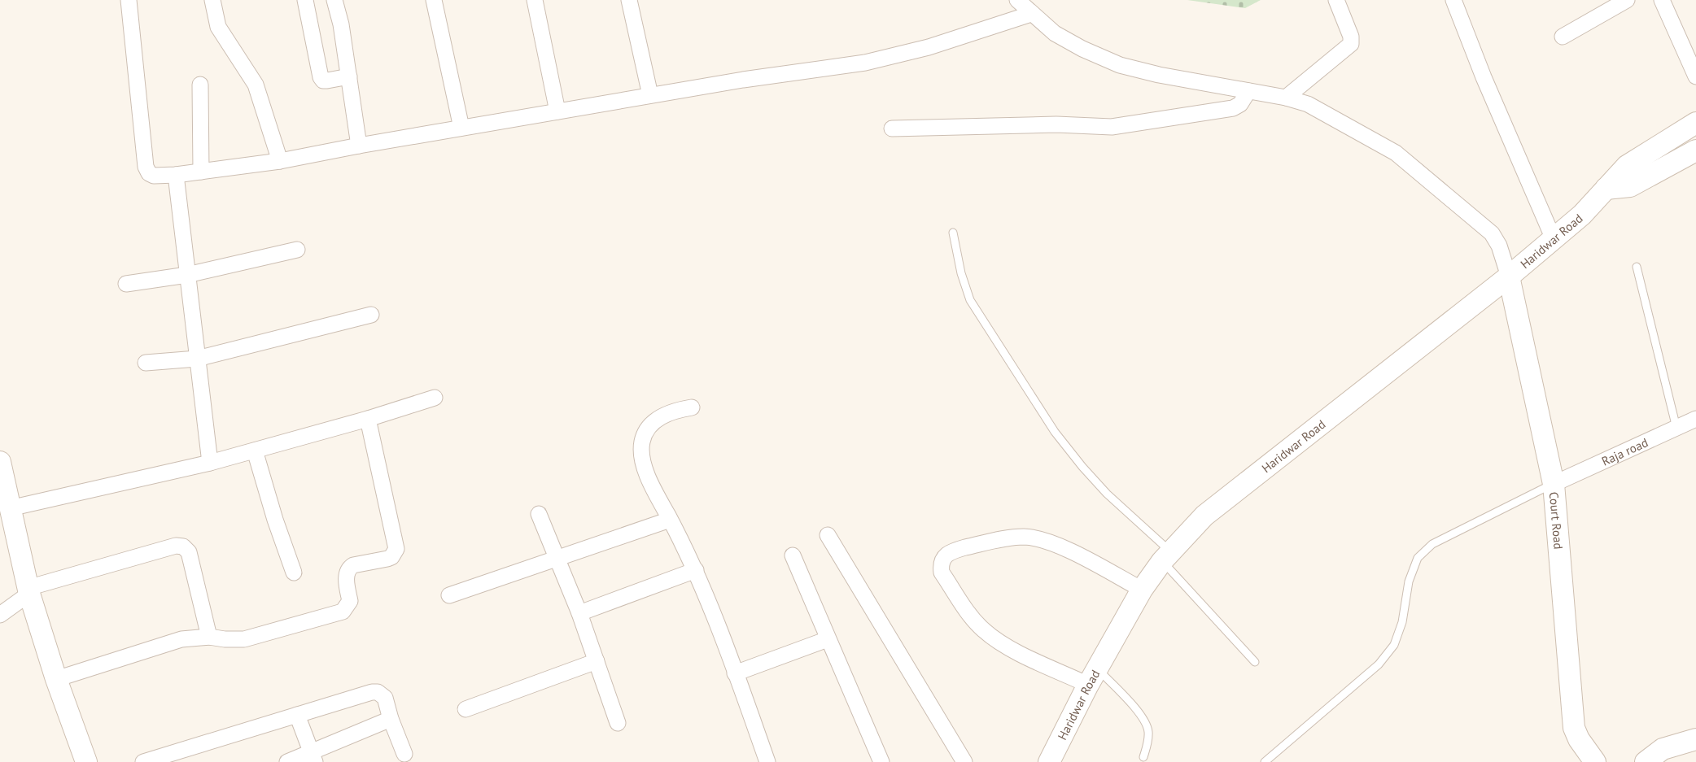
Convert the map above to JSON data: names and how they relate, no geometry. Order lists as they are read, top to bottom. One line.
{"streets":{"main road":["Haridwar Road","Court Road"],"street":["Raja road"]},"crossings":[["Haridwar Road","Court Road"],["Raja road","Court Road"]]}
